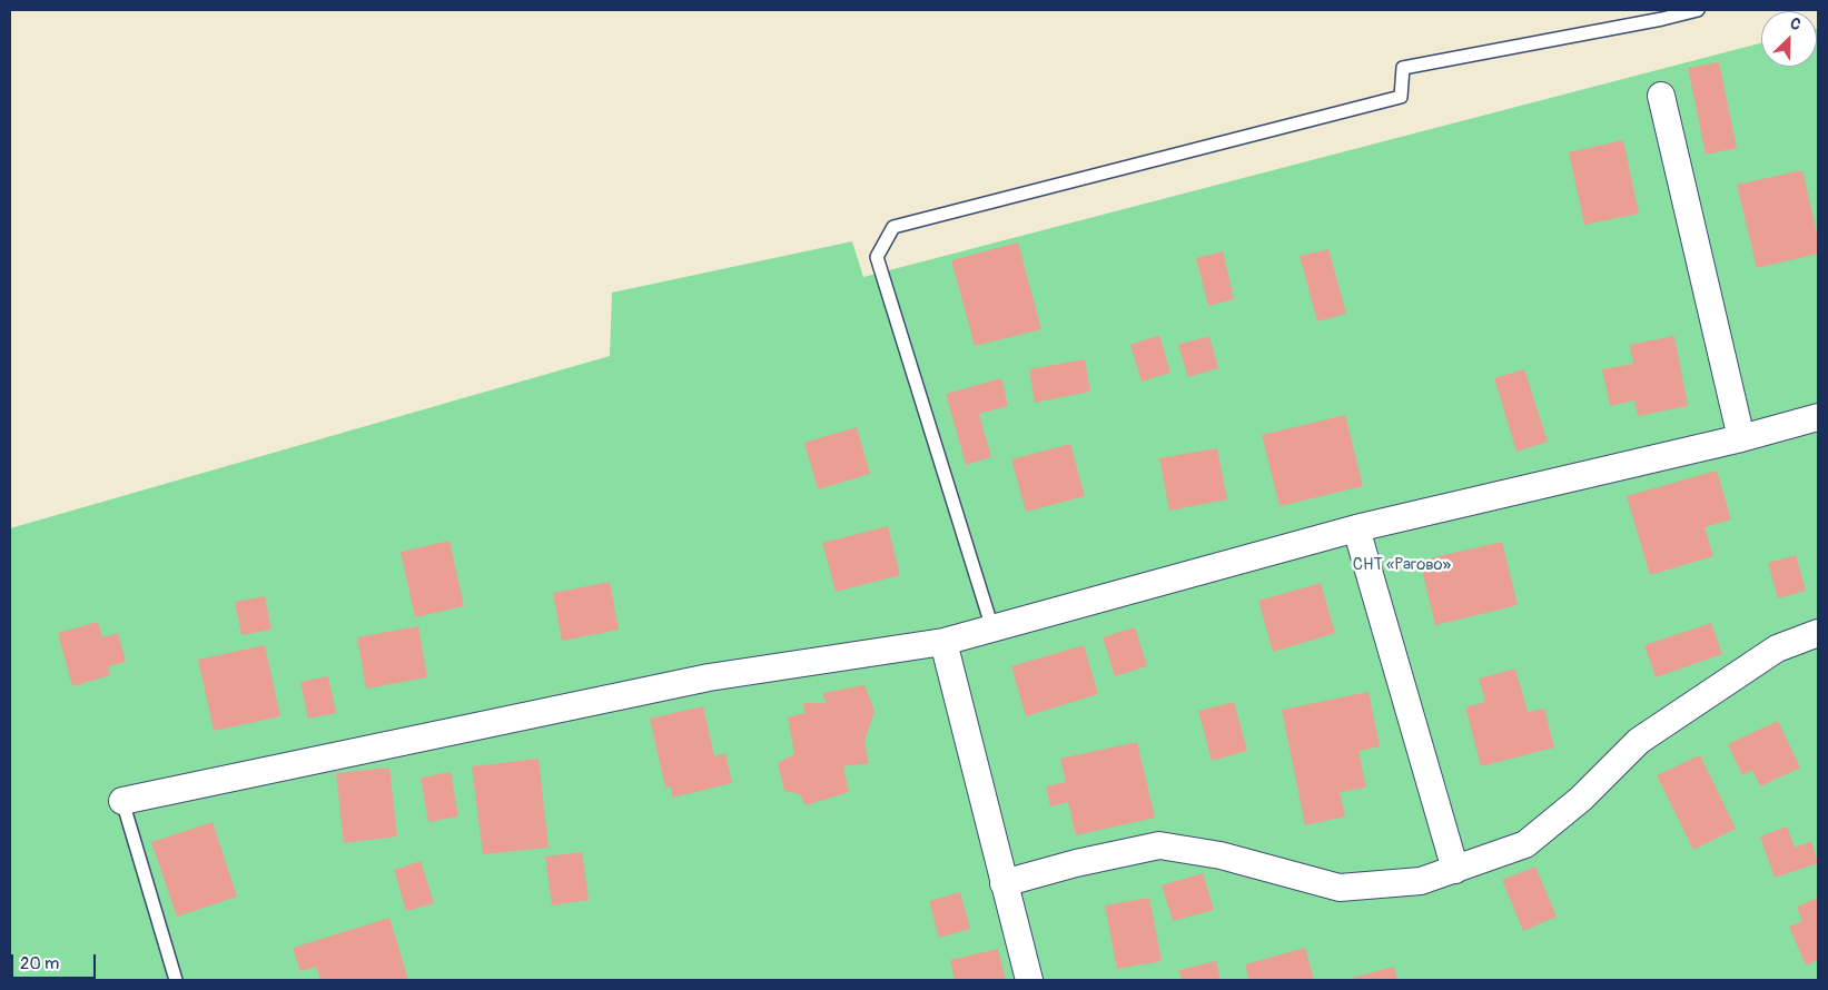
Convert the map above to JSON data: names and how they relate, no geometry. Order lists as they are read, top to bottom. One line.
{"parks":["СНТ «Рагово»"],"scale_bar":"20 m","north":"top right"}
